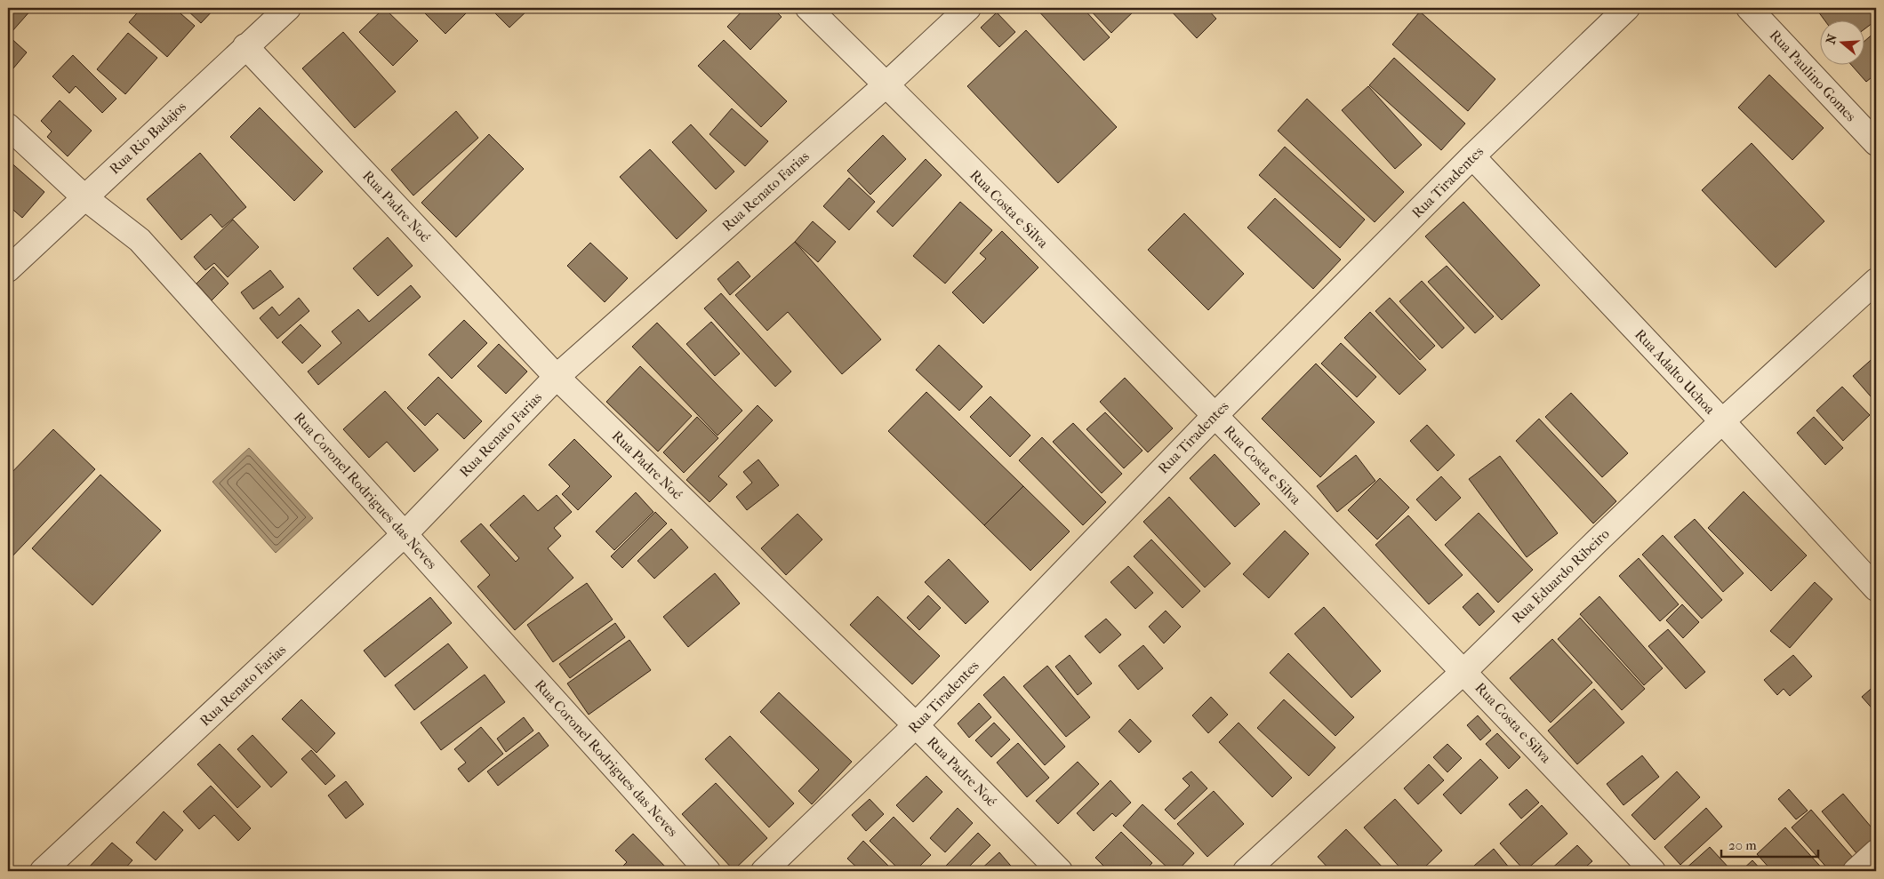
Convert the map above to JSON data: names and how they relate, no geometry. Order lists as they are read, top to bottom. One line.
{"streets":{"street":["Rua Paulino Gomes","Rua Rio Badajos","Rua Tiradentes","Rua Renato Farias","Rua Padre Noé","Rua Costa e Silva","Rua Adalto Uchoa","Rua Coronel Rodrigues das Neves","Rua Eduardo Ribeiro"]},"crossings":[["Rua Rio Badajos","Rua Padre Noé"],["Rua Rio Badajos","Rua Coronel Rodrigues das Neves"],["Rua Tiradentes","Rua Padre Noé"],["Rua Tiradentes","Rua Costa e Silva"],["Rua Tiradentes","Rua Adalto Uchoa"],["Rua Renato Farias","Rua Padre Noé"],["Rua Renato Farias","Rua Costa e Silva"],["Rua Renato Farias","Rua Coronel Rodrigues das Neves"],["Rua Costa e Silva","Rua Eduardo Ribeiro"],["Rua Adalto Uchoa","Rua Eduardo Ribeiro"]],"scale_bar":"20 m","north":"left"}
